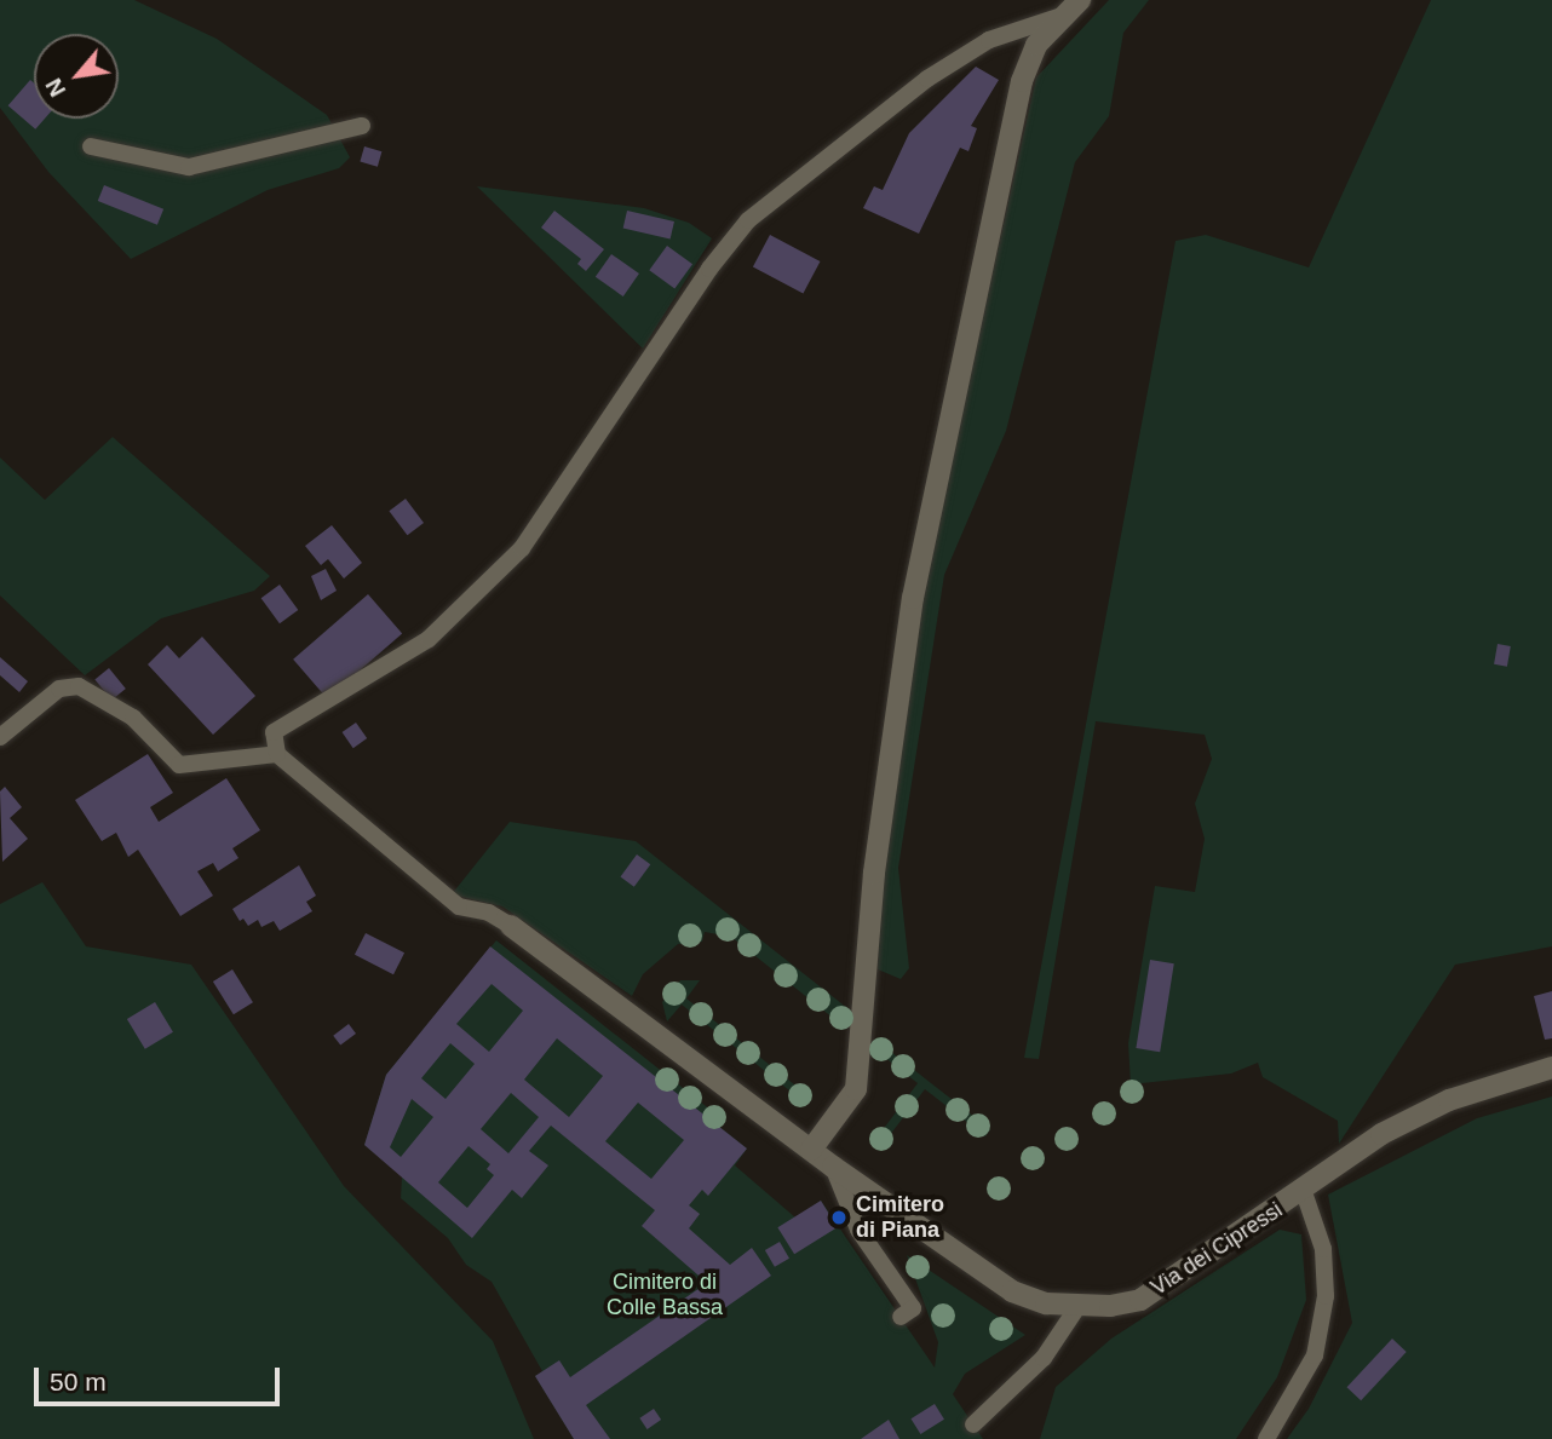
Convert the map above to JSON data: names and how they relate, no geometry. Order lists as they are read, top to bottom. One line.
{"streets":{"street":["Via dei Cipressi"]},"parks":["Cimitero di Colle Bassa"],"places":["Cimitero di Piana"],"scale_bar":"50 m","north":"bottom left"}
